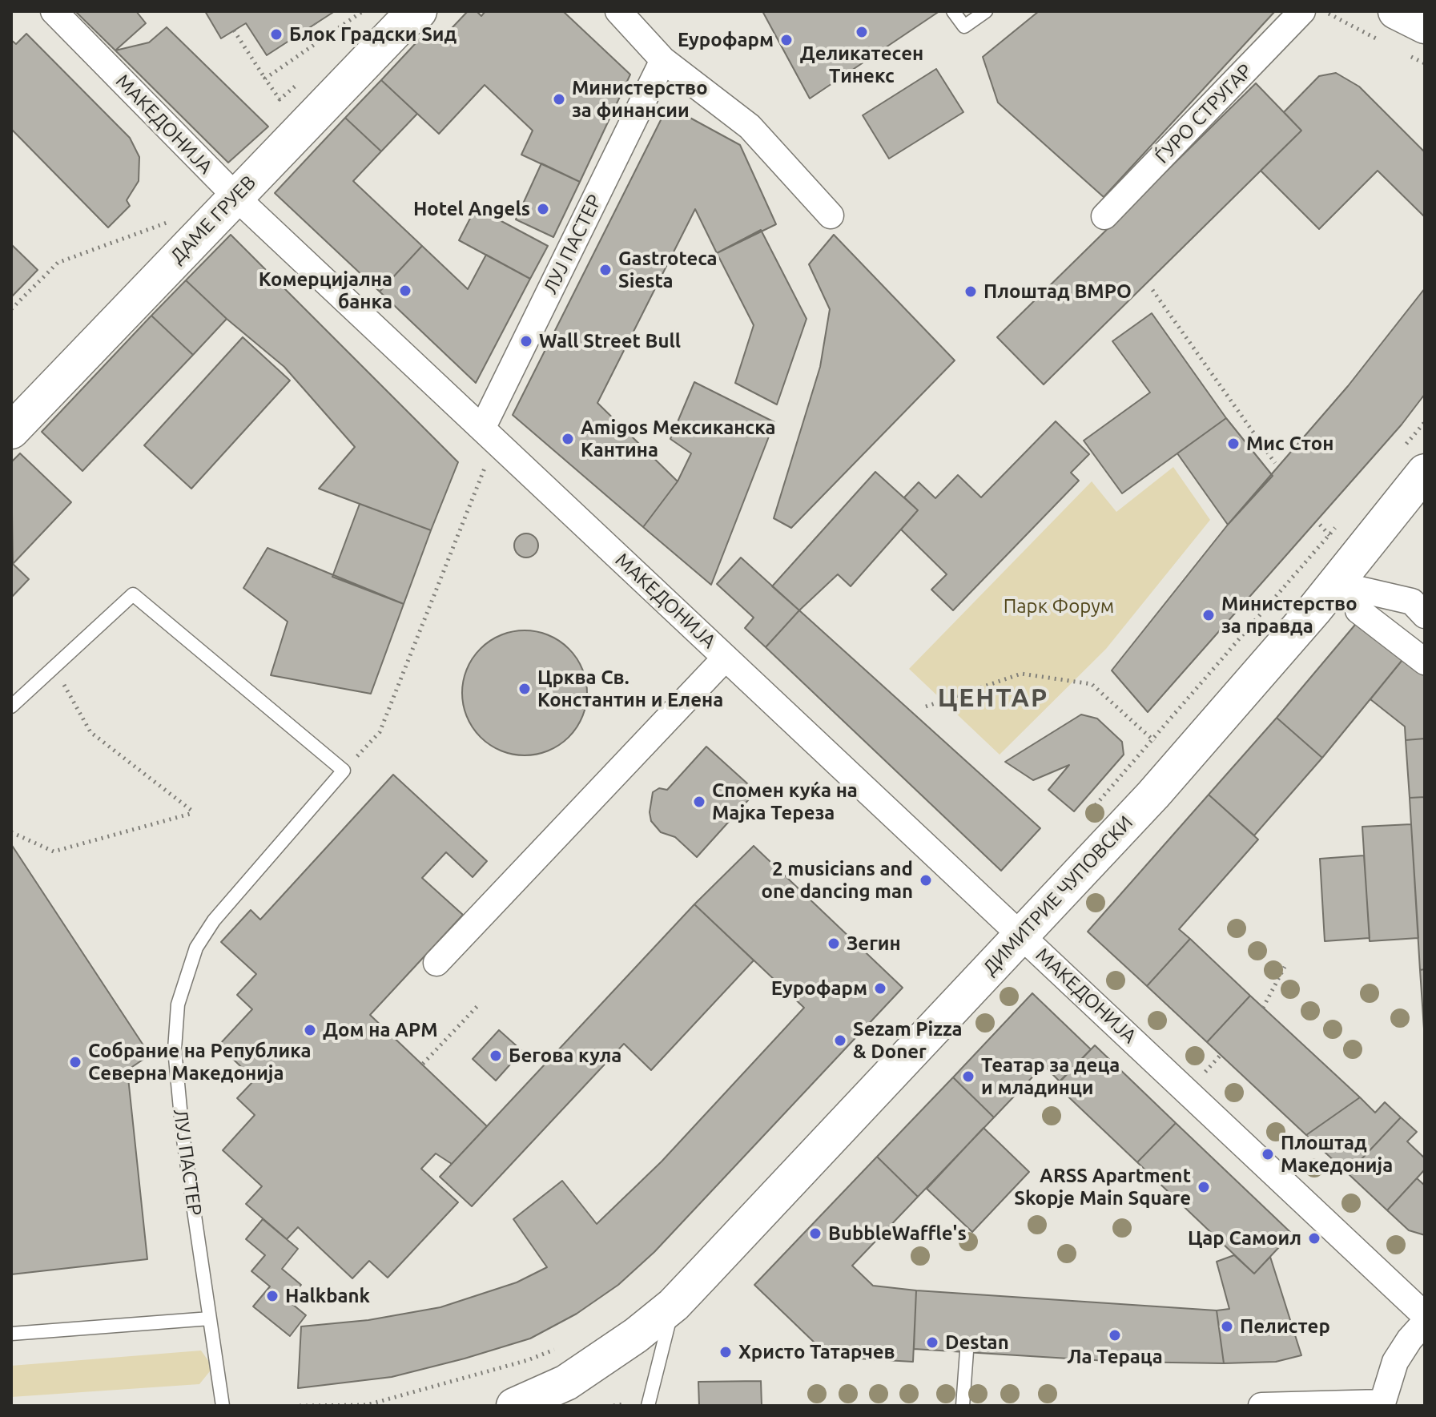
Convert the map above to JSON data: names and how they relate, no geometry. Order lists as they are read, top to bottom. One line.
{"streets":{"street":["ЃУРО СТРУГАР","МАКЕДОНИЈА","ДАМЕ ГРУЕВ","ЛУЈ ПАСТЕР","ДИМИТРИЕ ЧУПОВСКИ"]},"crossings":[["МАКЕДОНИЈА","ДАМЕ ГРУЕВ"],["МАКЕДОНИЈА","ЛУЈ ПАСТЕР"],["МАКЕДОНИЈА","ДИМИТРИЕ ЧУПОВСКИ"]],"districts":["ЦЕНТАР"],"parks":["Парк Форум"],"places":["Деликатесен Тинекс","Блок Градски Sид","Еурофарм","Министерство за финансии","Hotel Angels","Gastroteca Siesta","Комерцијална банка","Плоштад ВМРО","Wall Street Bull","Amigos Мексиканска Кантина","Мис Стон","Министерство за правда","Црква Св. Константин и Елена","Спомен куќа на Мајка Тереза","2 musicians and one dancing man","Зегин","Eуpoфapм","Дом на АРМ","Sezam Pizza & Doner","Бегова кула","Собрание на Република Северна Македонија","Театар за деца и младинци","Плоштад Македонија","ARSS Apartment Skopje Main Square","BubbleWaffle's","Цар Самоил","Halkbank","Пелистер","Ла Тераца","Destan","Христо Татарчев"]}
